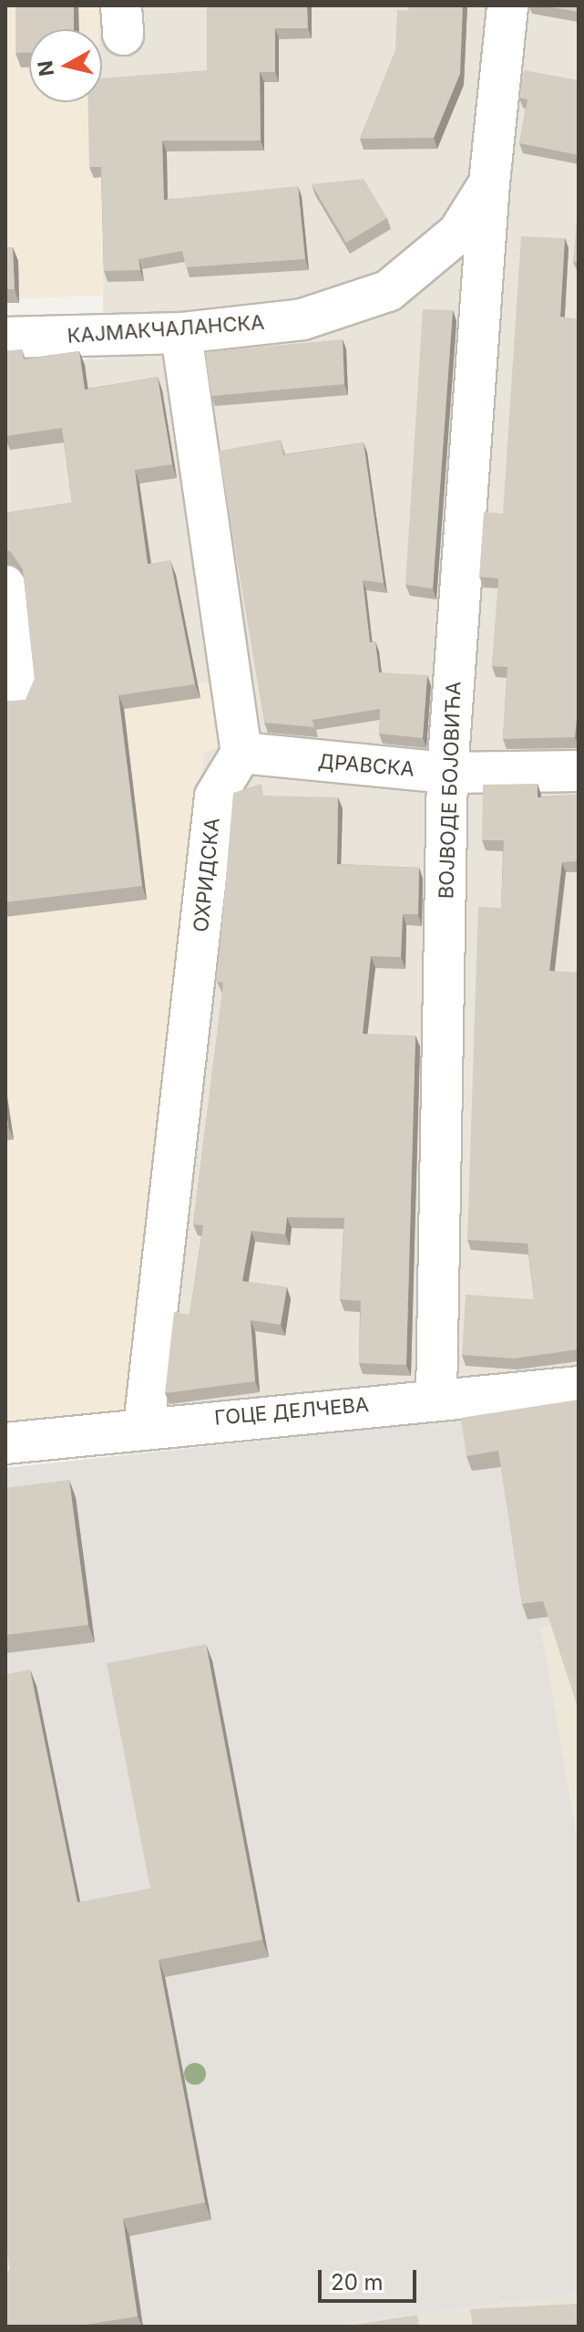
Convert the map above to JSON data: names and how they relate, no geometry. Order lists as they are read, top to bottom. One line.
{"streets":{"street":["КАЈМАКЧАЛАНСКА","ДРАВСКА","ВОЈВОДЕ БОЈОВИЋА","ОХРИДСКА","ГОЦЕ ДЕЛЧЕВА"]},"crossings":[["КАЈМАКЧАЛАНСКА","ВОЈВОДЕ БОЈОВИЋА"],["ДРАВСКА","ВОЈВОДЕ БОЈОВИЋА"],["ДРАВСКА","ОХРИДСКА"],["ВОЈВОДЕ БОЈОВИЋА","ГОЦЕ ДЕЛЧЕВА"],["ОХРИДСКА","ГОЦЕ ДЕЛЧЕВА"]],"scale_bar":"20 m","north":"left"}
